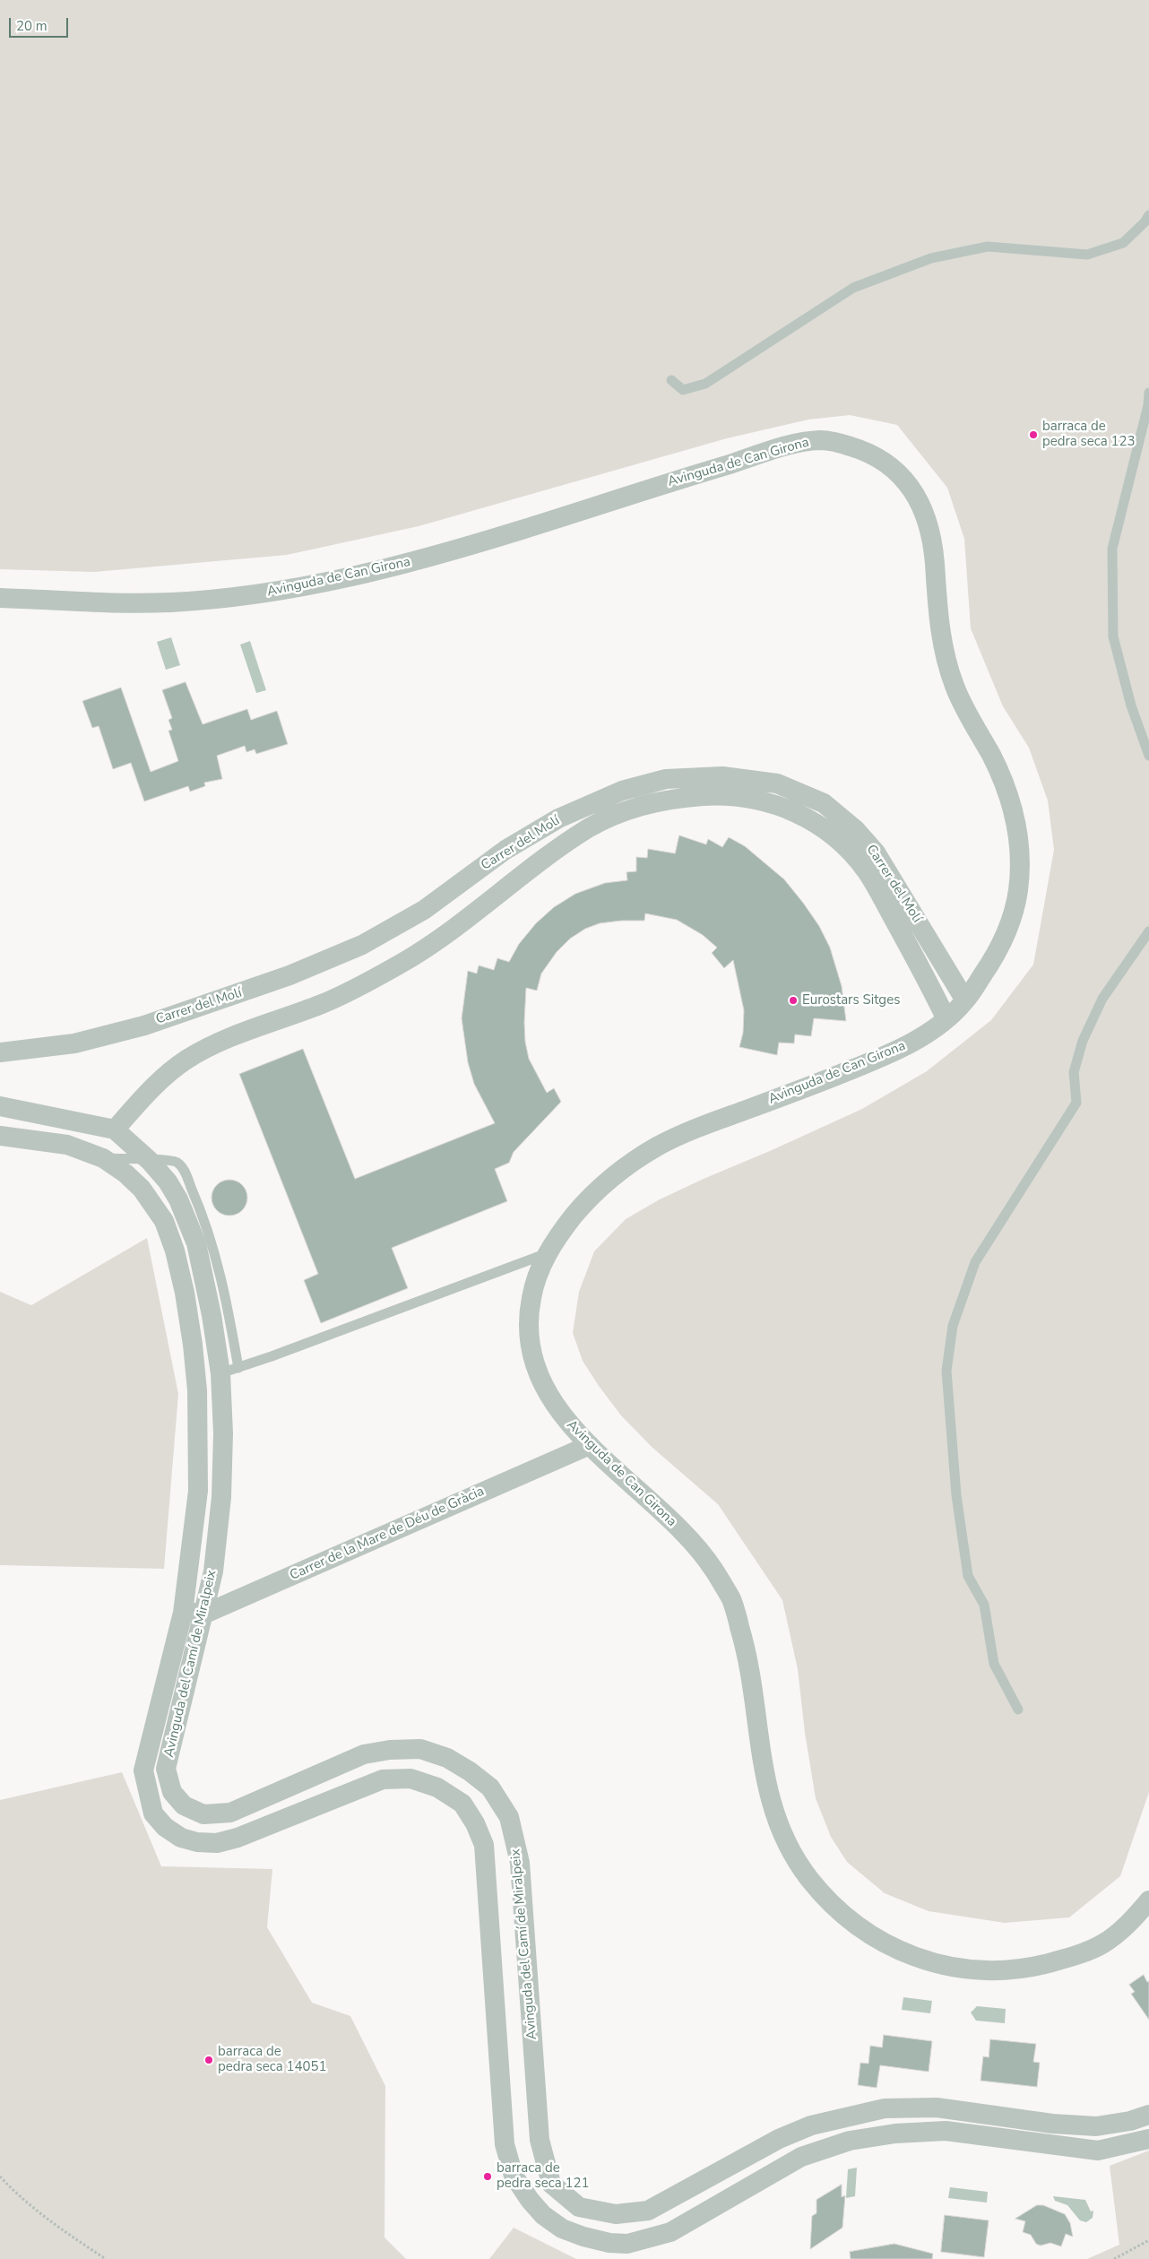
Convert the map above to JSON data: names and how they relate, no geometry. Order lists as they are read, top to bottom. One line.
{"streets":{"street":["Avinguda de Can Girona","Carrer del Molí","Carrer de la Mare de Déu de Gràcia","Avinguda del Camí de Miralpeix"]},"crossings":[["Avinguda de Can Girona","Carrer del Molí"],["Avinguda de Can Girona","Carrer de la Mare de Déu de Gràcia"],["Carrer del Molí","Avinguda del Camí de Miralpeix"],["Carrer de la Mare de Déu de Gràcia","Avinguda del Camí de Miralpeix"]],"places":["barraca de pedra seca 123","Eurostars Sitges","barraca de pedra seca 14051","barraca de pedra seca 121"],"scale_bar":"20 m"}
